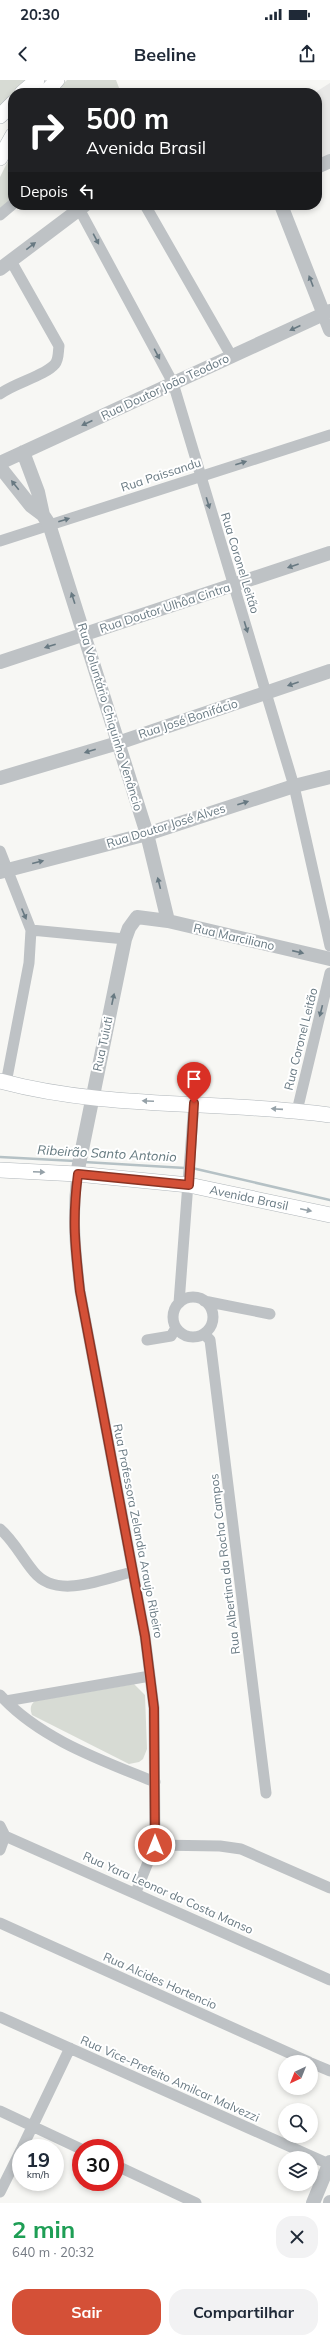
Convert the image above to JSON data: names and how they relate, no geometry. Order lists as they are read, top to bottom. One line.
{"streets":{"main road":["Avenida Brasil"],"street":["Rua Doutor João Teodoro","Rua Paissandu","Rua Coronel Leitão","Rua Doutor Ulhôa Cintra","Rua Voluntário Chiquinho Venâncio","Rua José Bonifácio","Rua Doutor José Alves","Rua Marciliano","Rua Tuiuti","Rua Professora Zelandia Araujo Ribeiro","Rua Albertina da Rocha Campos","Rua Yara Leonor da Costa Manso","Rua Alcides Hortencio","Rua Vice-Prefeito Amilcar Malvezzi"]},"crossings":[["Rua Doutor João Teodoro","Rua Coronel Leitão"],["Rua Doutor João Teodoro","Rua Voluntário Chiquinho Venâncio"],["Rua Paissandu","Rua Coronel Leitão"],["Rua Paissandu","Rua Voluntário Chiquinho Venâncio"],["Rua Coronel Leitão","Rua Doutor Ulhôa Cintra"],["Rua Coronel Leitão","Rua José Bonifácio"],["Rua Coronel Leitão","Rua Doutor José Alves"],["Rua Doutor Ulhôa Cintra","Rua Voluntário Chiquinho Venâncio"],["Rua Voluntário Chiquinho Venâncio","Rua José Bonifácio"],["Rua Voluntário Chiquinho Venâncio","Rua Doutor José Alves"],["Rua Voluntário Chiquinho Venâncio","Rua Marciliano"],["Rua Marciliano","Rua Tuiuti"],["Rua Tuiuti","Avenida Brasil"],["Rua Tuiuti","Rua Professora Zelandia Araujo Ribeiro"],["Avenida Brasil","Rua Professora Zelandia Araujo Ribeiro"],["Rua Professora Zelandia Araujo Ribeiro","Rua Yara Leonor da Costa Manso"]],"one_way":["Rua Doutor João Teodoro","Rua Paissandu","Rua Coronel Leitão","Rua Doutor Ulhôa Cintra","Rua Voluntário Chiquinho Venâncio","Rua José Bonifácio","Rua Marciliano"],"water":["Ribeirão Santo Antonio"],"north":"bottom left","page":{"status":"20:30","header":"Beeline","turn":["500 m","Avenida Brasil"],"then":"Depois","speed":"19 km/h","limit":"30","heading":["2 min","640 m · 20:32"],"buttons":["Sair","Compartilhar"]}}
